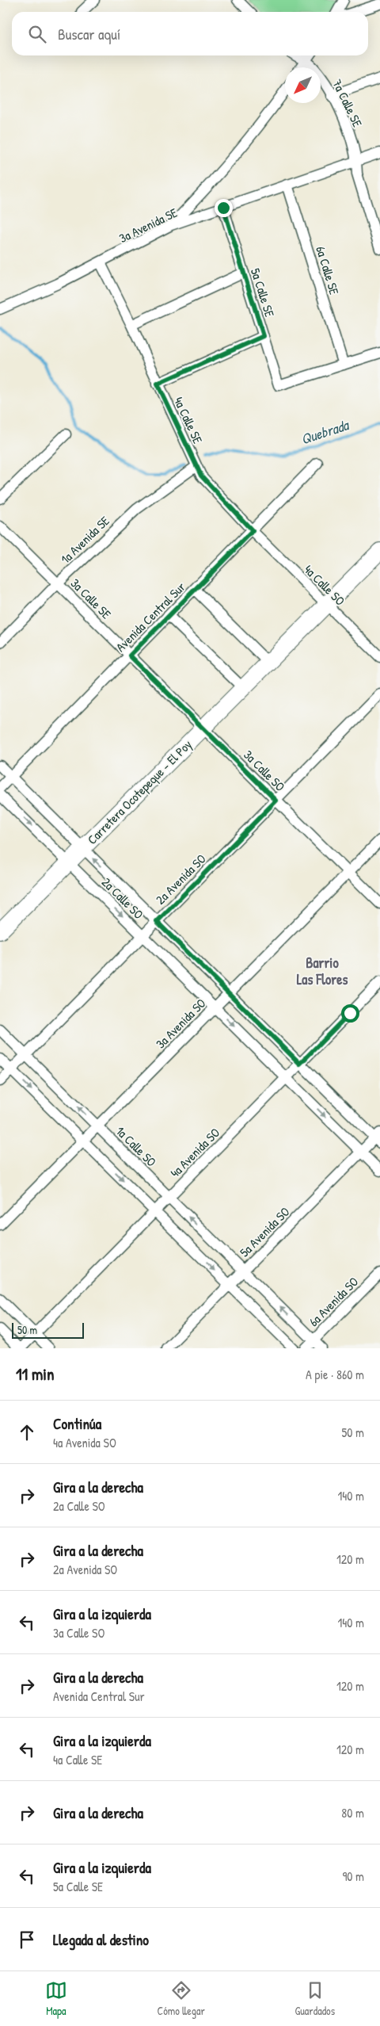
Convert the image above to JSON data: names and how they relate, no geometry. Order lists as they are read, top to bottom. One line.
{"streets":{"main road":["Carretera Ocotepeque - El Poy"],"street":["7a Calle SE","3a Avenida SE","6a Calle SE","5a Calle SE","4a Calle SE","1a Avenida SE","4a Calle SO","3a Calle SE","Avenida Central Sur","3a Calle SO","2a Avenida SO","2a Calle SO","3a Avenida SO","1a Calle SO","4a Avenida SO","5a Avenida SO","6a Avenida SO"]},"crossings":[["7a Calle SE","3a Avenida SE"],["3a Avenida SE","6a Calle SE"],["3a Avenida SE","5a Calle SE"],["3a Avenida SE","4a Calle SE"],["6a Calle SE","5a Calle SE"],["4a Calle SE","1a Avenida SE"],["4a Calle SE","4a Calle SO"],["4a Calle SE","Avenida Central Sur"],["1a Avenida SE","3a Calle SE"],["4a Calle SO","Avenida Central Sur"],["4a Calle SO","Carretera Ocotepeque - El Poy"],["3a Calle SE","Avenida Central Sur"],["3a Calle SE","3a Calle SO"],["Avenida Central Sur","3a Calle SO"],["Avenida Central Sur","2a Calle SO"],["3a Calle SO","Carretera Ocotepeque - El Poy"],["3a Calle SO","2a Avenida SO"],["3a Calle SO","3a Avenida SO"],["Carretera Ocotepeque - El Poy","2a Calle SO"],["2a Avenida SO","2a Calle SO"],["2a Avenida SO","1a Calle SO"],["2a Calle SO","3a Avenida SO"],["2a Calle SO","4a Avenida SO"],["2a Calle SO","5a Avenida SO"],["3a Avenida SO","1a Calle SO"],["1a Calle SO","4a Avenida SO"],["1a Calle SO","5a Avenida SO"],["1a Calle SO","6a Avenida SO"]],"districts":["Barrio Las Flores"],"water":["Quebrada"],"scale_bar":"50 m","north":"bottom left","page":{"search":"Buscar aquí","scale":"50 m","heading":["11 min","A pie · 860 m"],"list":[["Continúa","4a Avenida SO","50 m"],["Gira a la derecha","2a Calle SO","140 m"],["Gira a la derecha","2a Avenida SO","120 m"],["Gira a la izquierda","3a Calle SO","140 m"],["Gira a la derecha","Avenida Central Sur","120 m"],["Gira a la izquierda","4a Calle SE","120 m"],["Gira a la derecha","80 m"],["Gira a la izquierda","5a Calle SE","90 m"],"Llegada al destino"],"nav":["Mapa","Cómo llegar","Guardados"]}}
